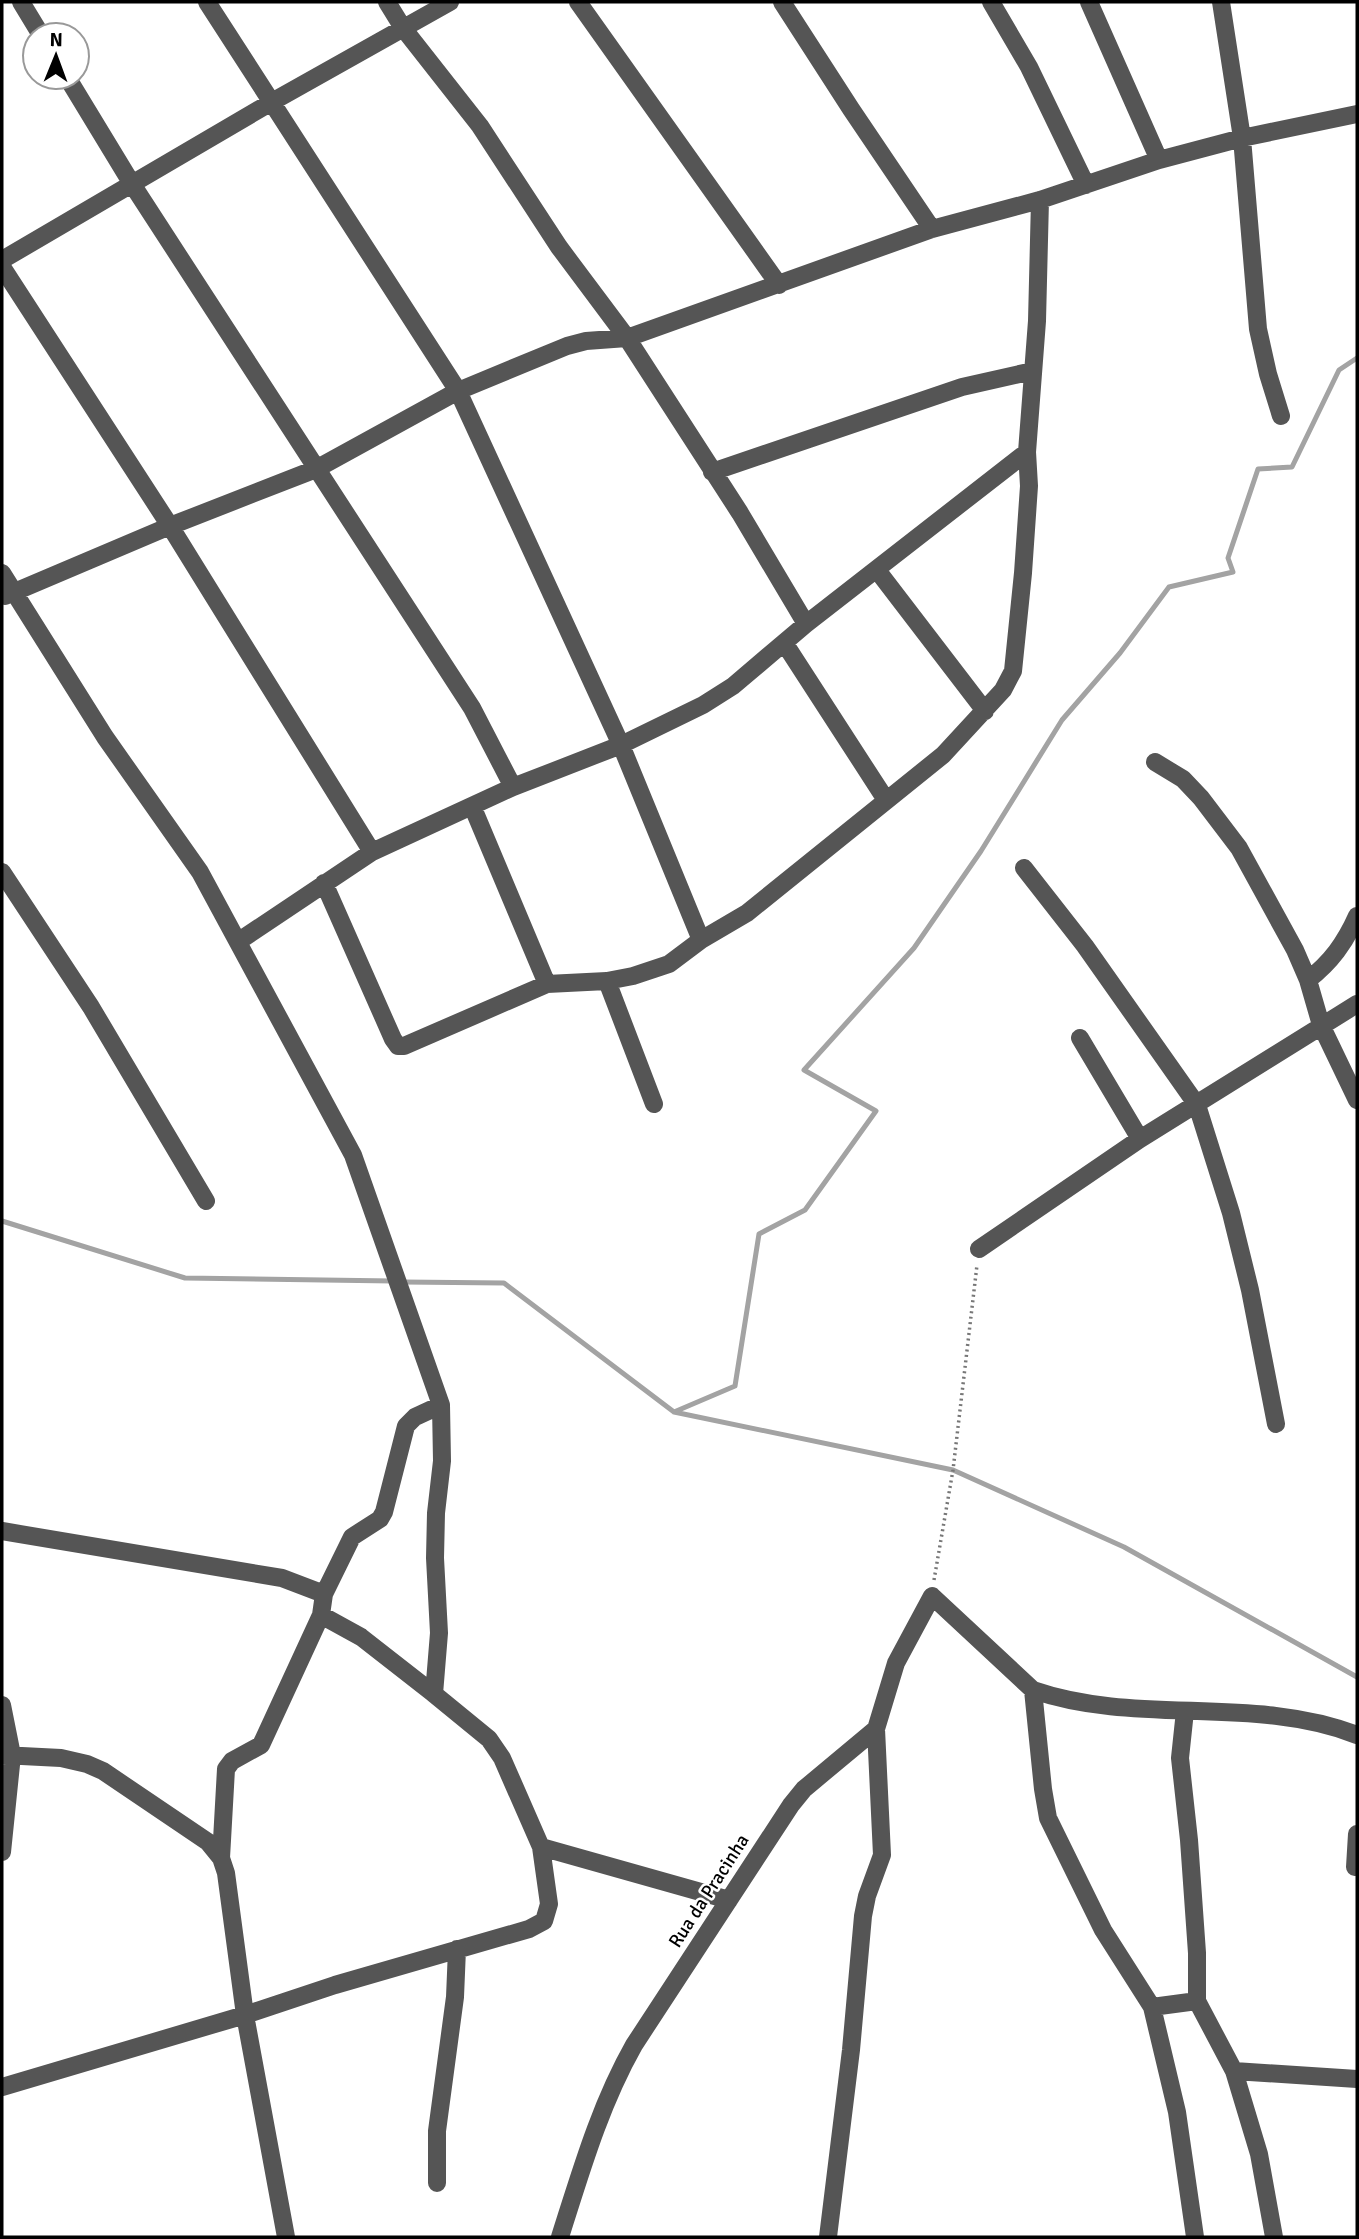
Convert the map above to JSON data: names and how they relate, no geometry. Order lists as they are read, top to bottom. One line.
{"streets":{"street":["Rua da Pracinha"]},"north":"top"}
